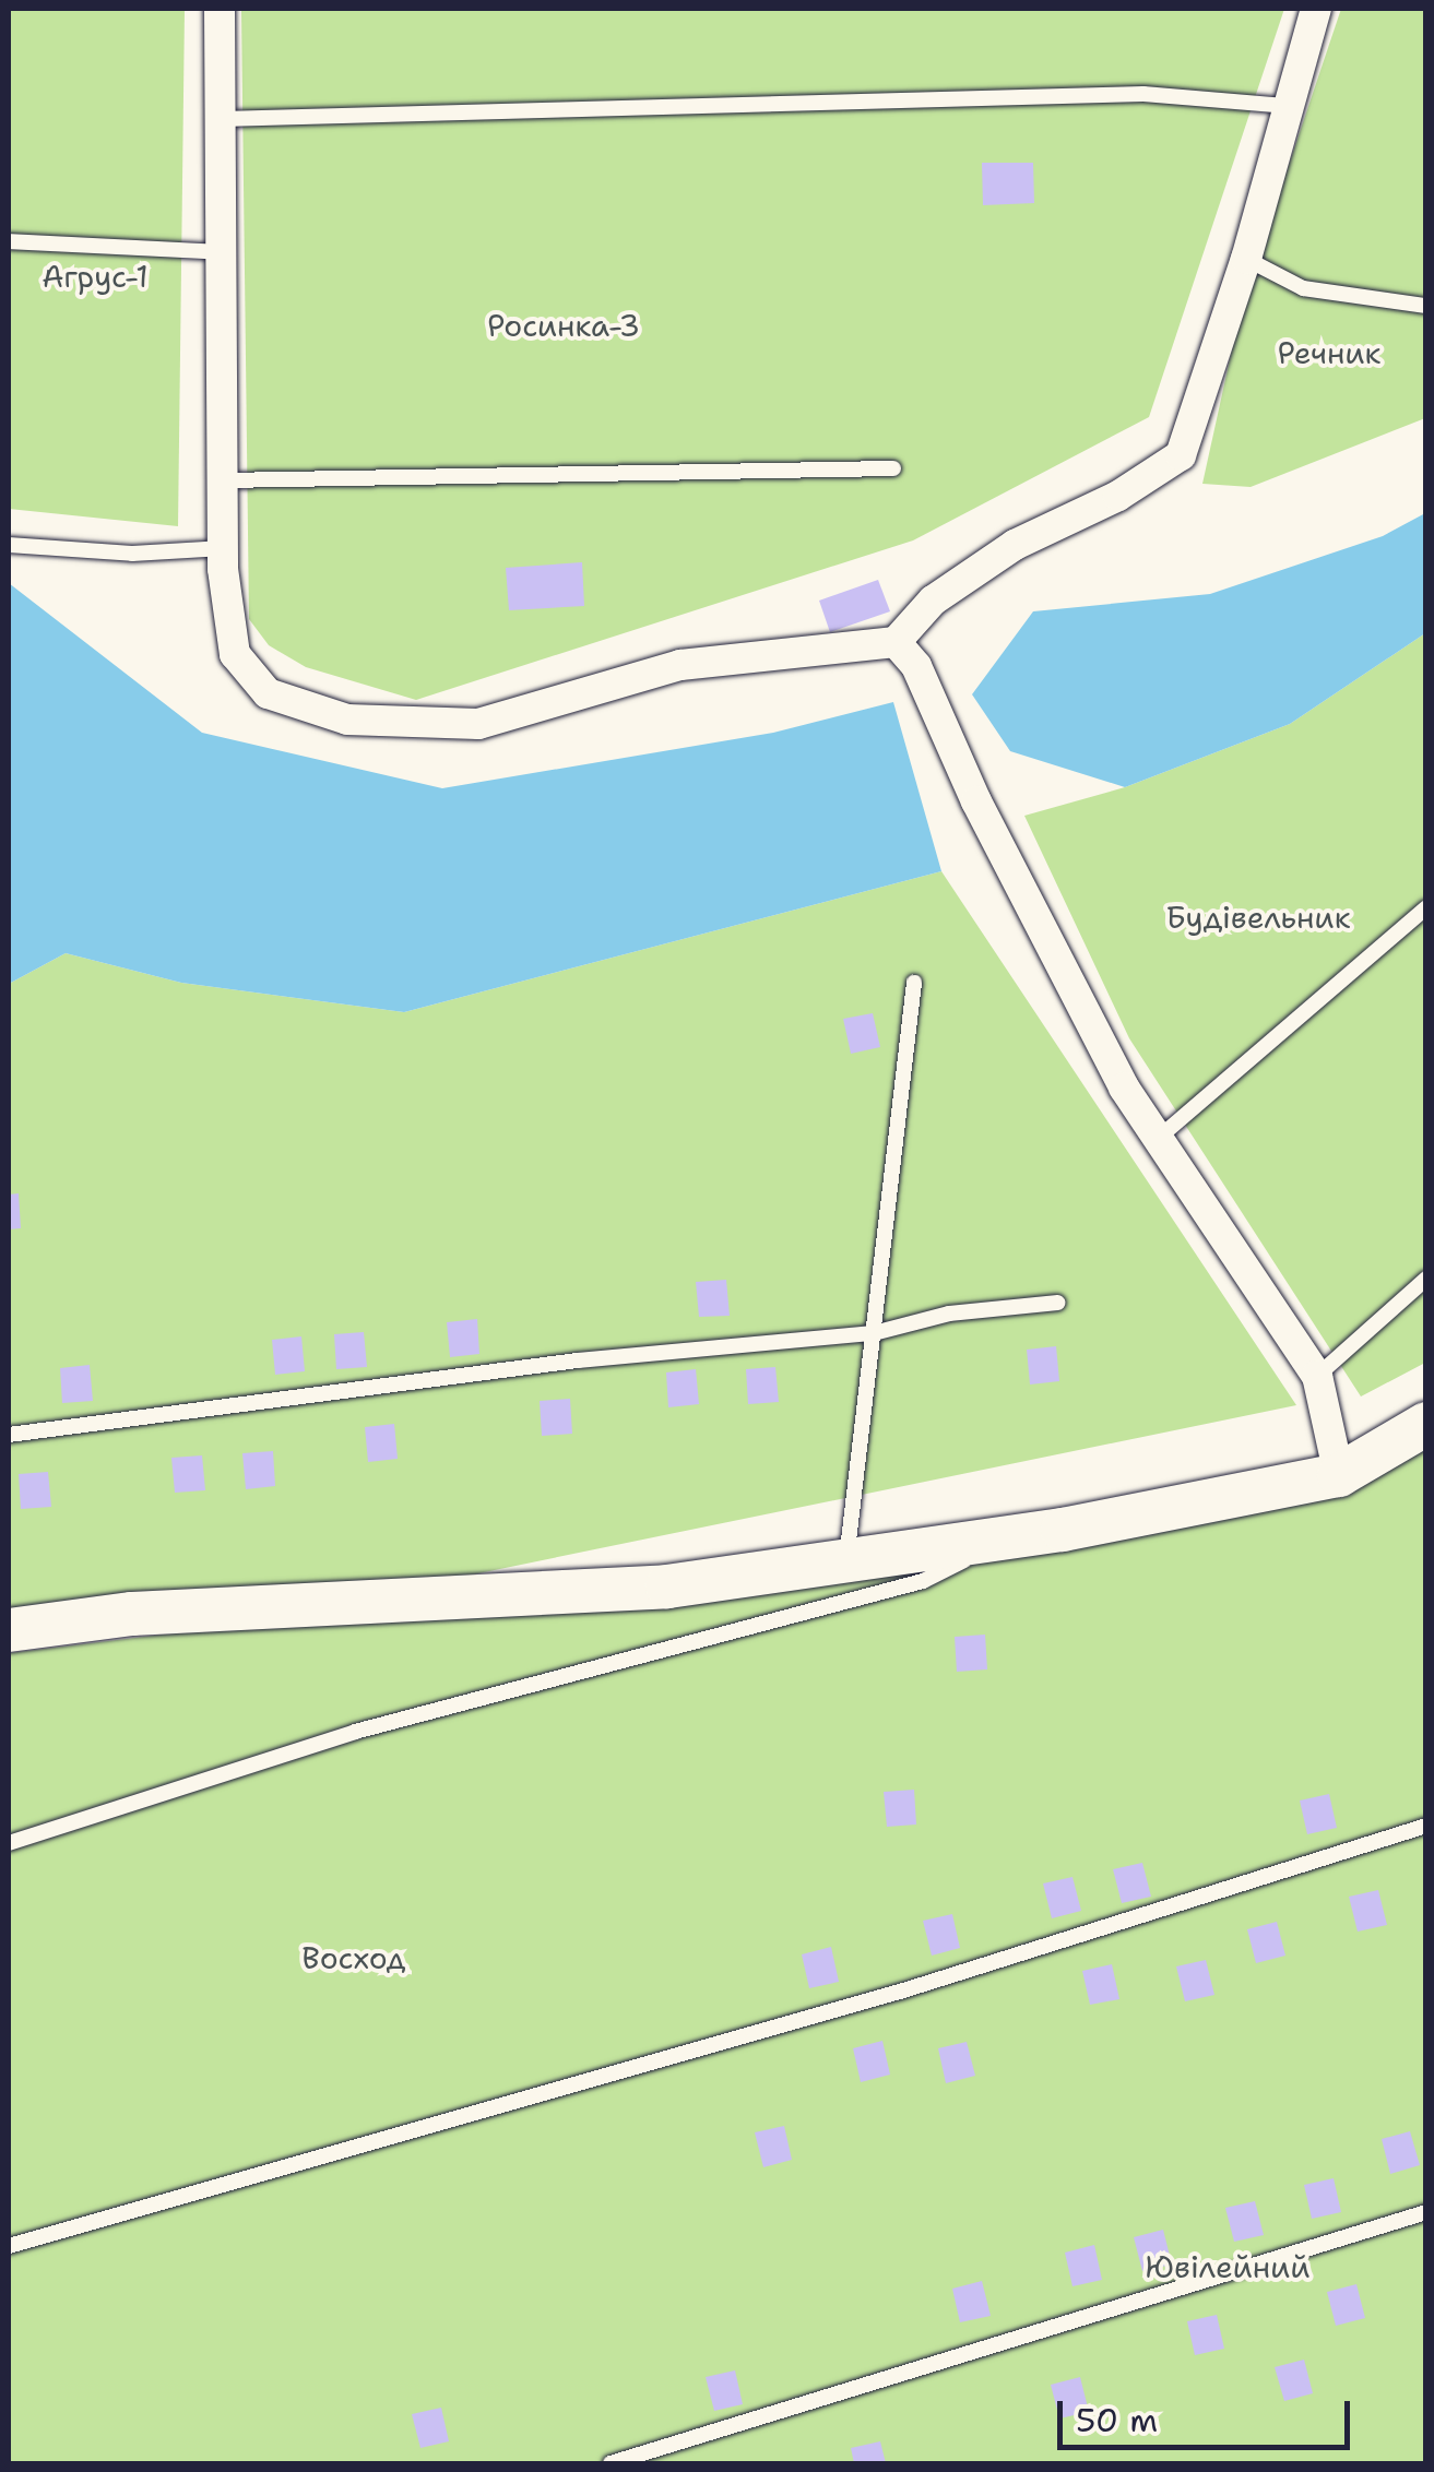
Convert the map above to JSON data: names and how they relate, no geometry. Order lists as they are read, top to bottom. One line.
{"parks":["Агрус-1","Росинка-3","Речник","Будівельник","Восход","Ювілейний"],"scale_bar":"50 m"}
